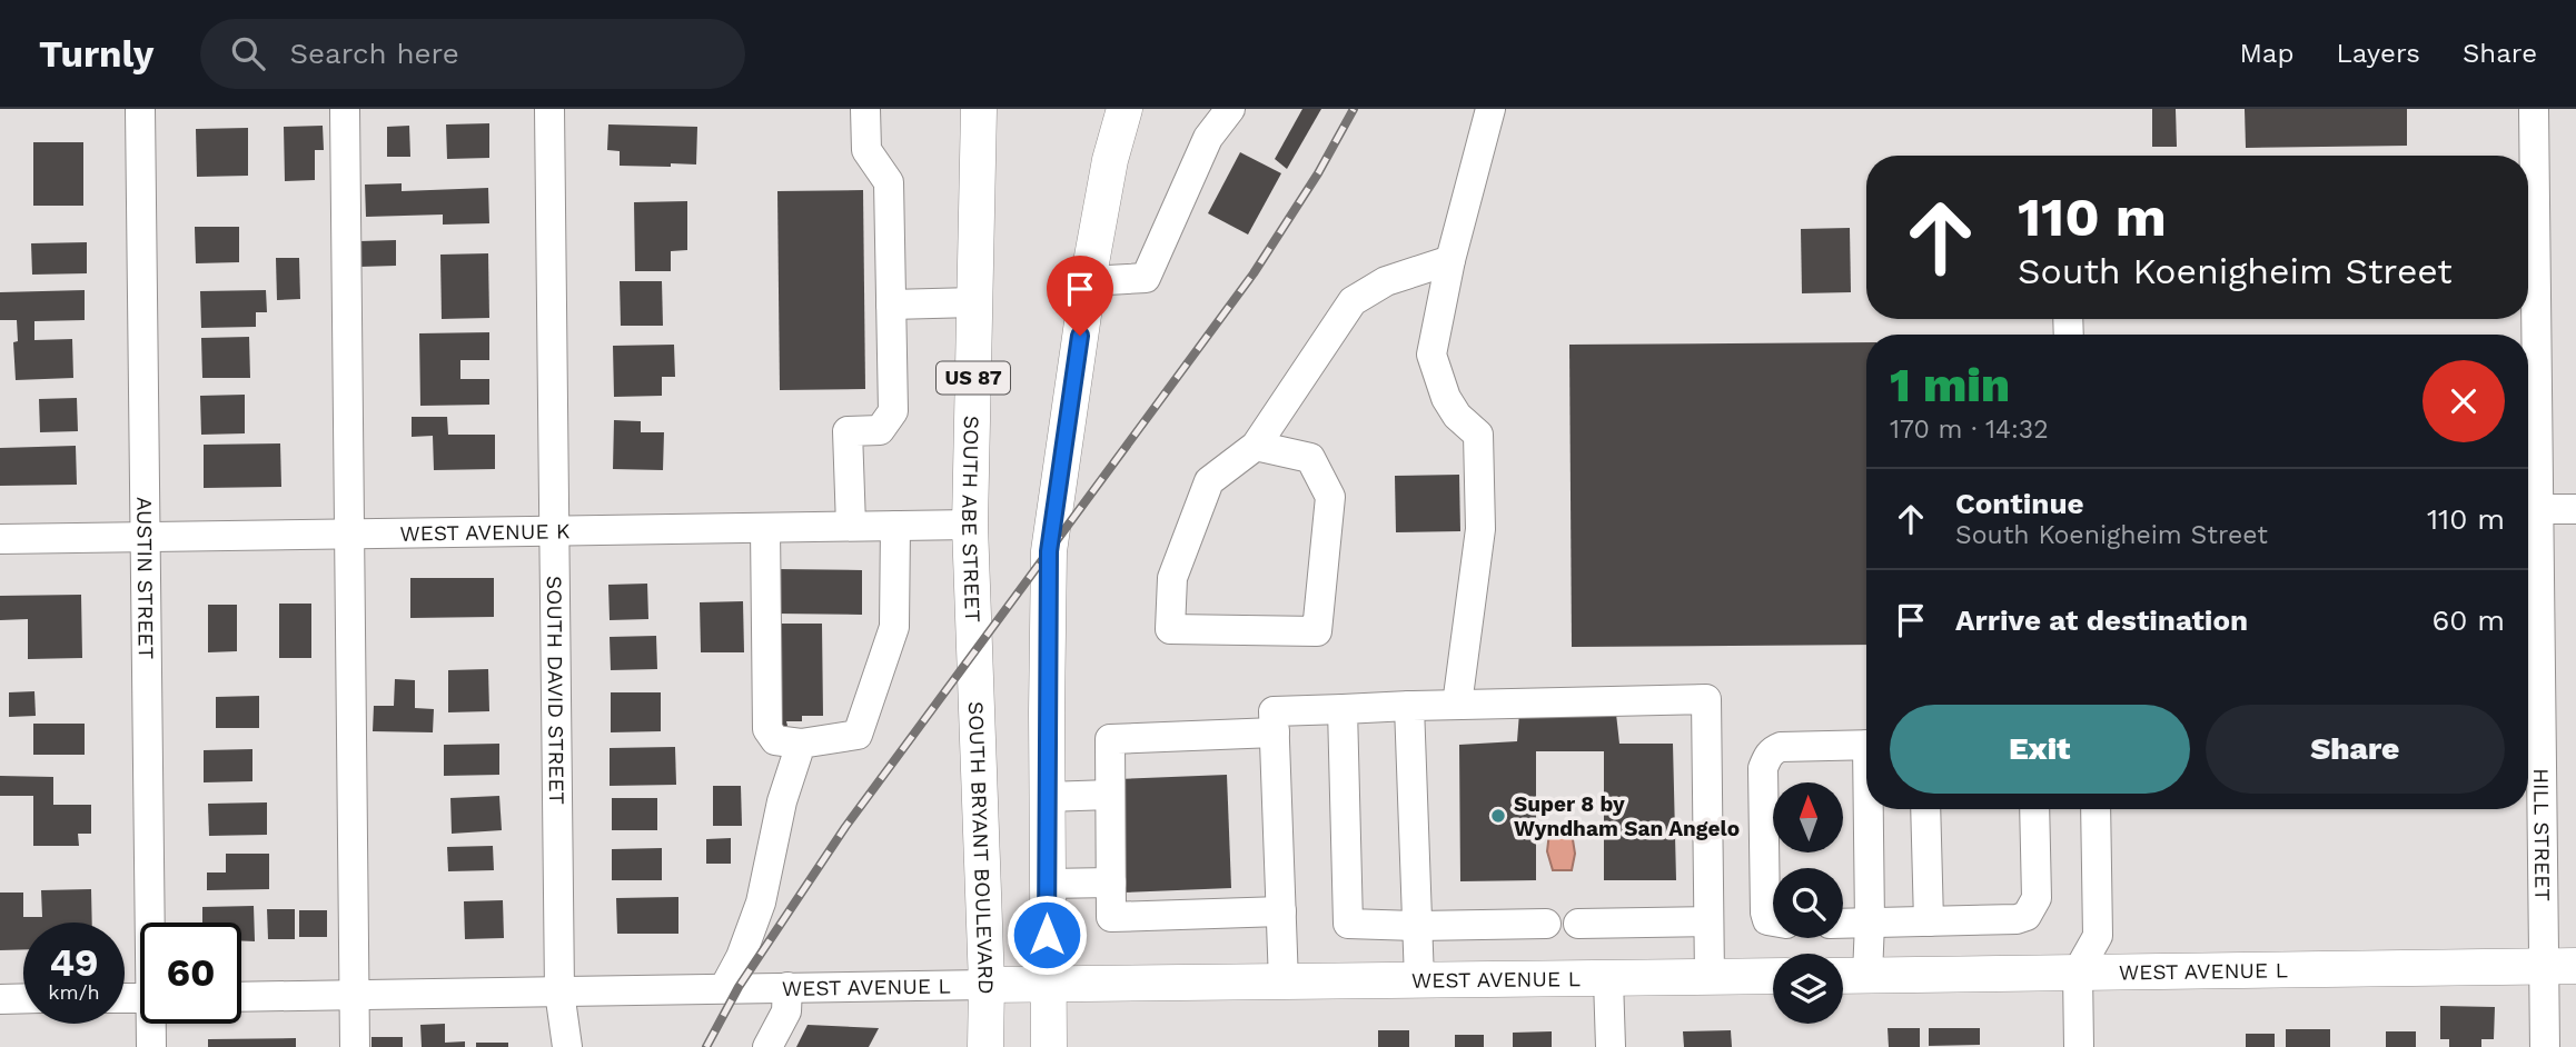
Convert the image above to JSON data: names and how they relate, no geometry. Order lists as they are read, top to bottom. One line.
{"streets":{"main road":["US 87","SOUTH ABE STREET","SOUTH BRYANT BOULEVARD","WEST AVENUE L"],"street":["WEST AVENUE K","AUSTIN STREET","SOUTH DAVID STREET","HILL STREET"]},"crossings":[["SOUTH ABE STREET","WEST AVENUE K"],["SOUTH ABE STREET","SOUTH BRYANT BOULEVARD"],["WEST AVENUE K","AUSTIN STREET"],["WEST AVENUE K","SOUTH DAVID STREET"],["SOUTH DAVID STREET","WEST AVENUE L"],["HILL STREET","WEST AVENUE L"],["SOUTH BRYANT BOULEVARD","WEST AVENUE L"]],"places":["Super 8 by Wyndham San Angelo"],"north":"top","page":{"header":"Turnly","search":"Search here","nav":["Map","Layers","Share"],"turn":["110 m","South Koenigheim Street"],"heading":["1 min","170 m · 14:32"],"list":[{"name":"Continue","note":"South Koenigheim Street","value":"110 m"},{"name":"Arrive at destination","value":"60 m"}],"buttons":["Exit","Share"],"speed":"49 km/h","limit":"60"}}
